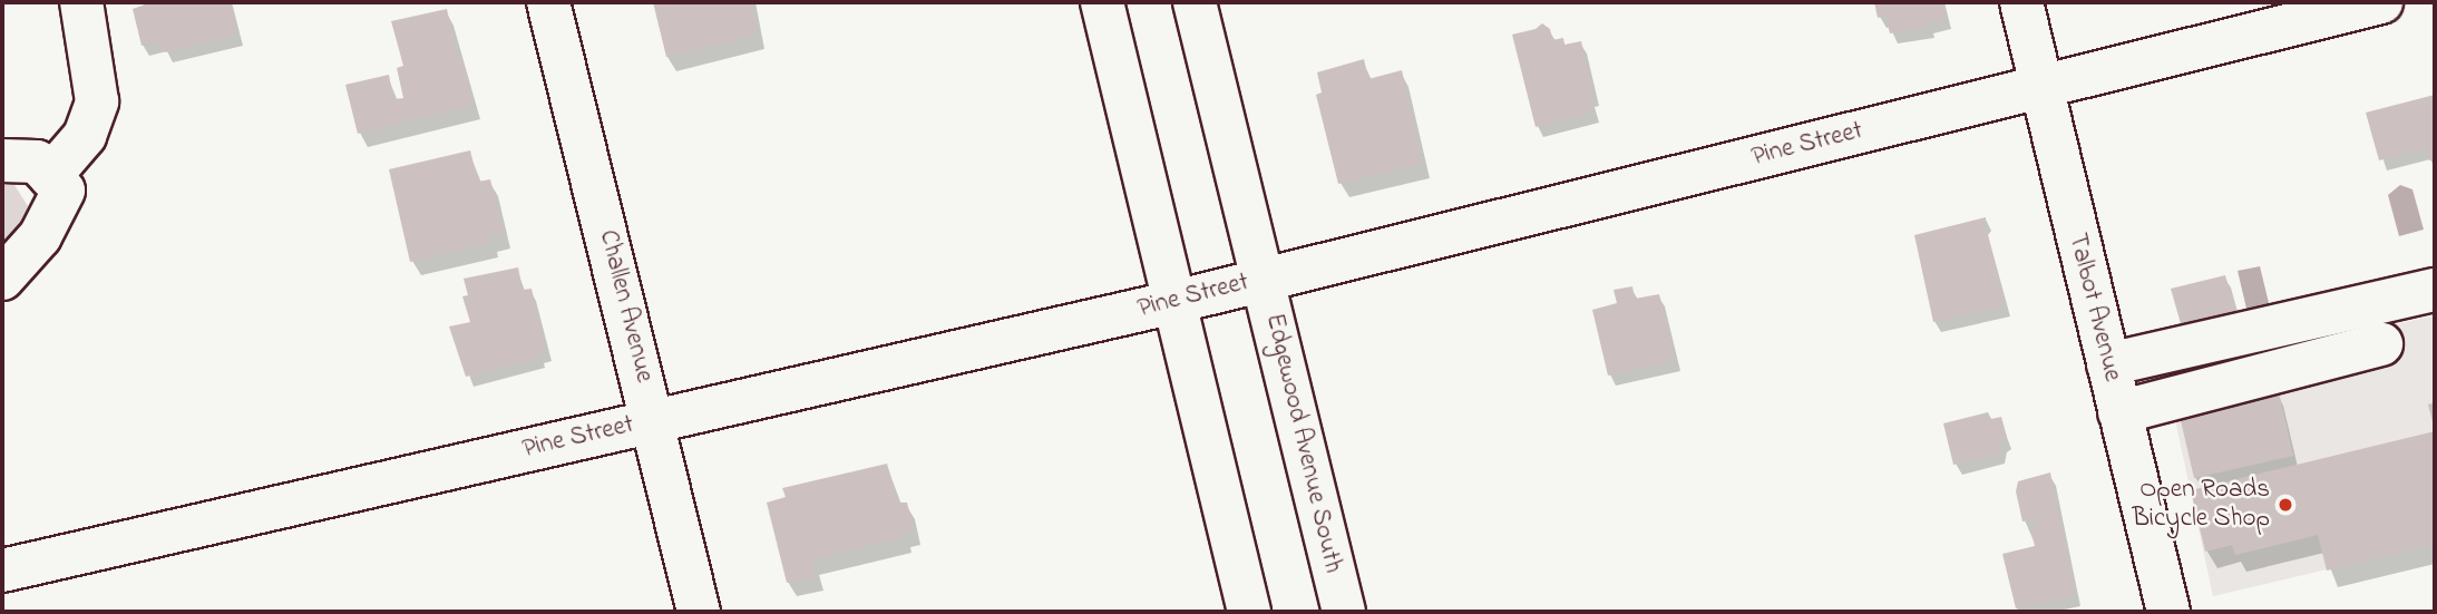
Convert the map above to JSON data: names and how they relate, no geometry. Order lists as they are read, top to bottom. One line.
{"streets":{"street":["Pine Street","Challen Avenue","Talbot Avenue","Edgewood Avenue South"]},"crossings":[["Pine Street","Challen Avenue"],["Pine Street","Talbot Avenue"],["Pine Street","Edgewood Avenue South"]],"places":["Open Roads Bicycle Shop"]}
